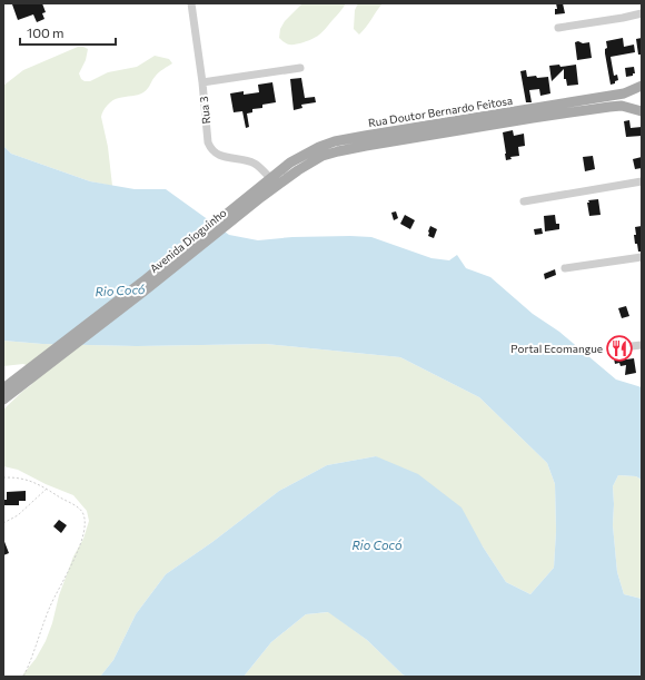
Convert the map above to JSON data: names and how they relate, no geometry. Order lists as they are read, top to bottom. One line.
{"streets":{"main road":["Rua Doutor Bernardo Feitosa","Avenida Dioguinho"],"street":["Rua 3"]},"crossings":[["Rua 3","Rua Doutor Bernardo Feitosa"],["Rua Doutor Bernardo Feitosa","Avenida Dioguinho"]],"water":["Rio Cocó"],"places":{"restaurant":["Portal Ecomangue"]},"scale_bar":"100 m"}
